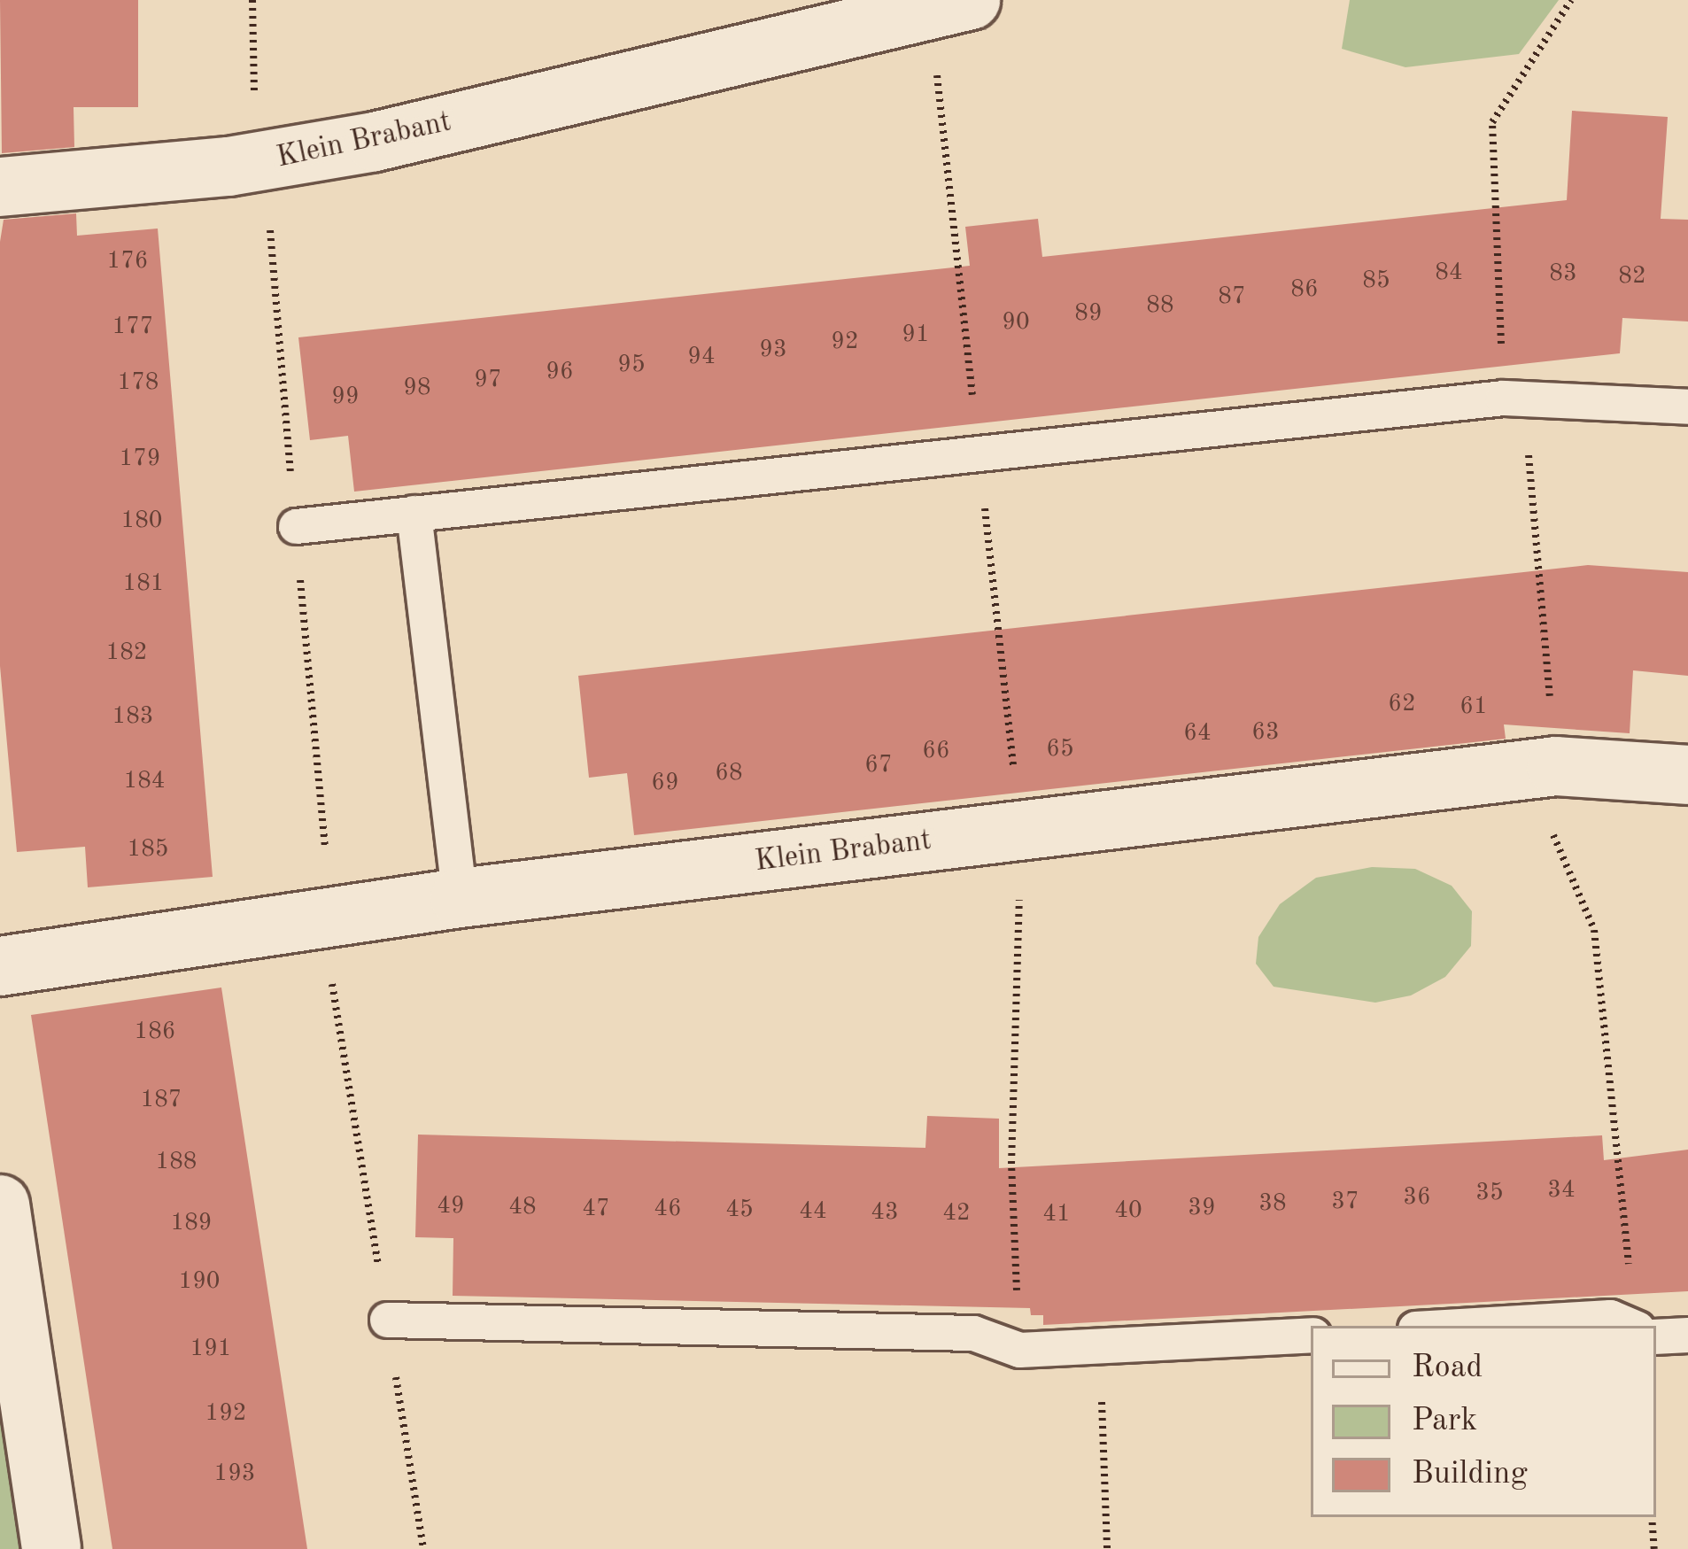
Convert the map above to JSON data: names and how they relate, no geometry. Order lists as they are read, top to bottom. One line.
{"streets":{"street":["Klein Brabant"]},"house_numbers":["176","84","83","82","85","86","87","88","89","90","177","91","92","93","94","95","96","97","178","98","99","179","180","181","182","62","61","183","63","64","65","66","67","68","184","69","185","186","187","188","34","35","36","37","38","49","48","39","47","46","45","40","44","43","42","41","189","190","191","192","193"],"legend":["Road","Park","Building"]}
